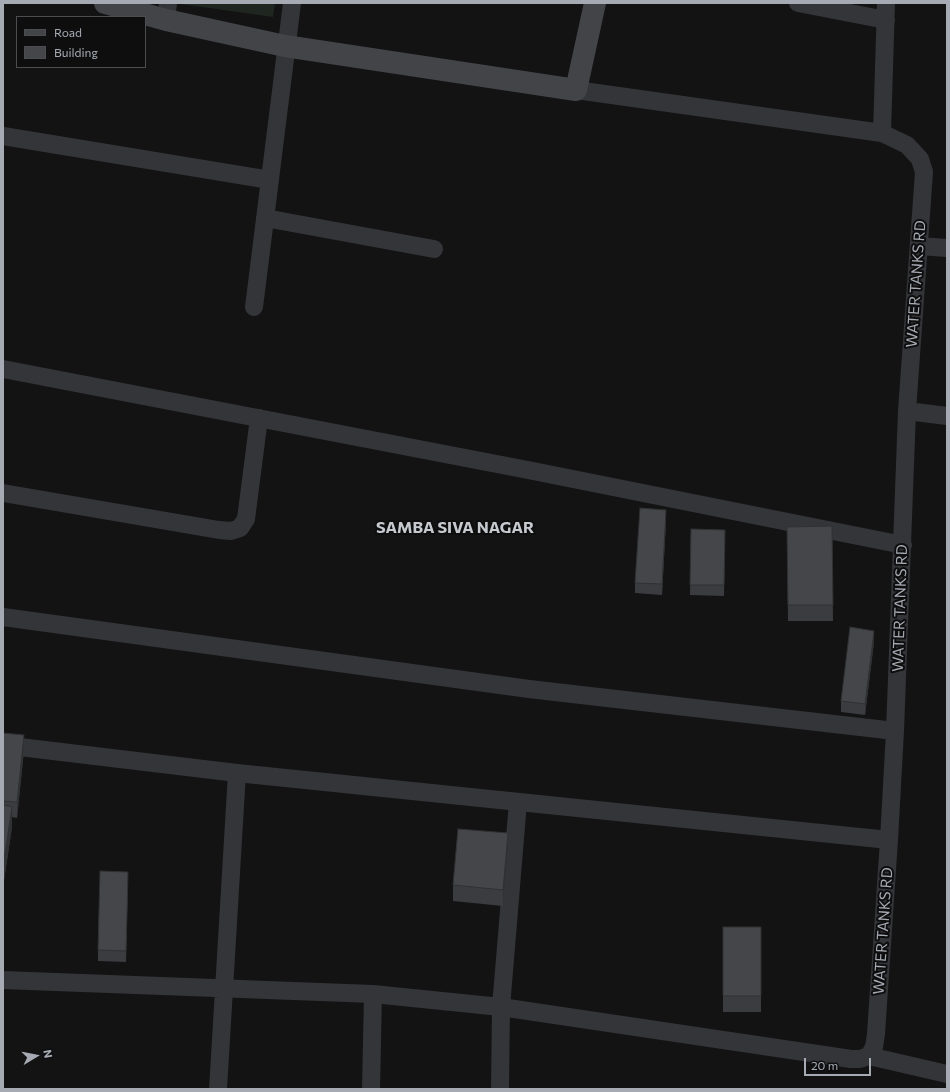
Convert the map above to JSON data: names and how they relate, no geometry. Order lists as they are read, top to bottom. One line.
{"streets":{"street":["WATER TANKS RD"]},"districts":["SAMBA SIVA NAGAR"],"legend":["Road","Building"],"scale_bar":"20 m","north":"right"}
